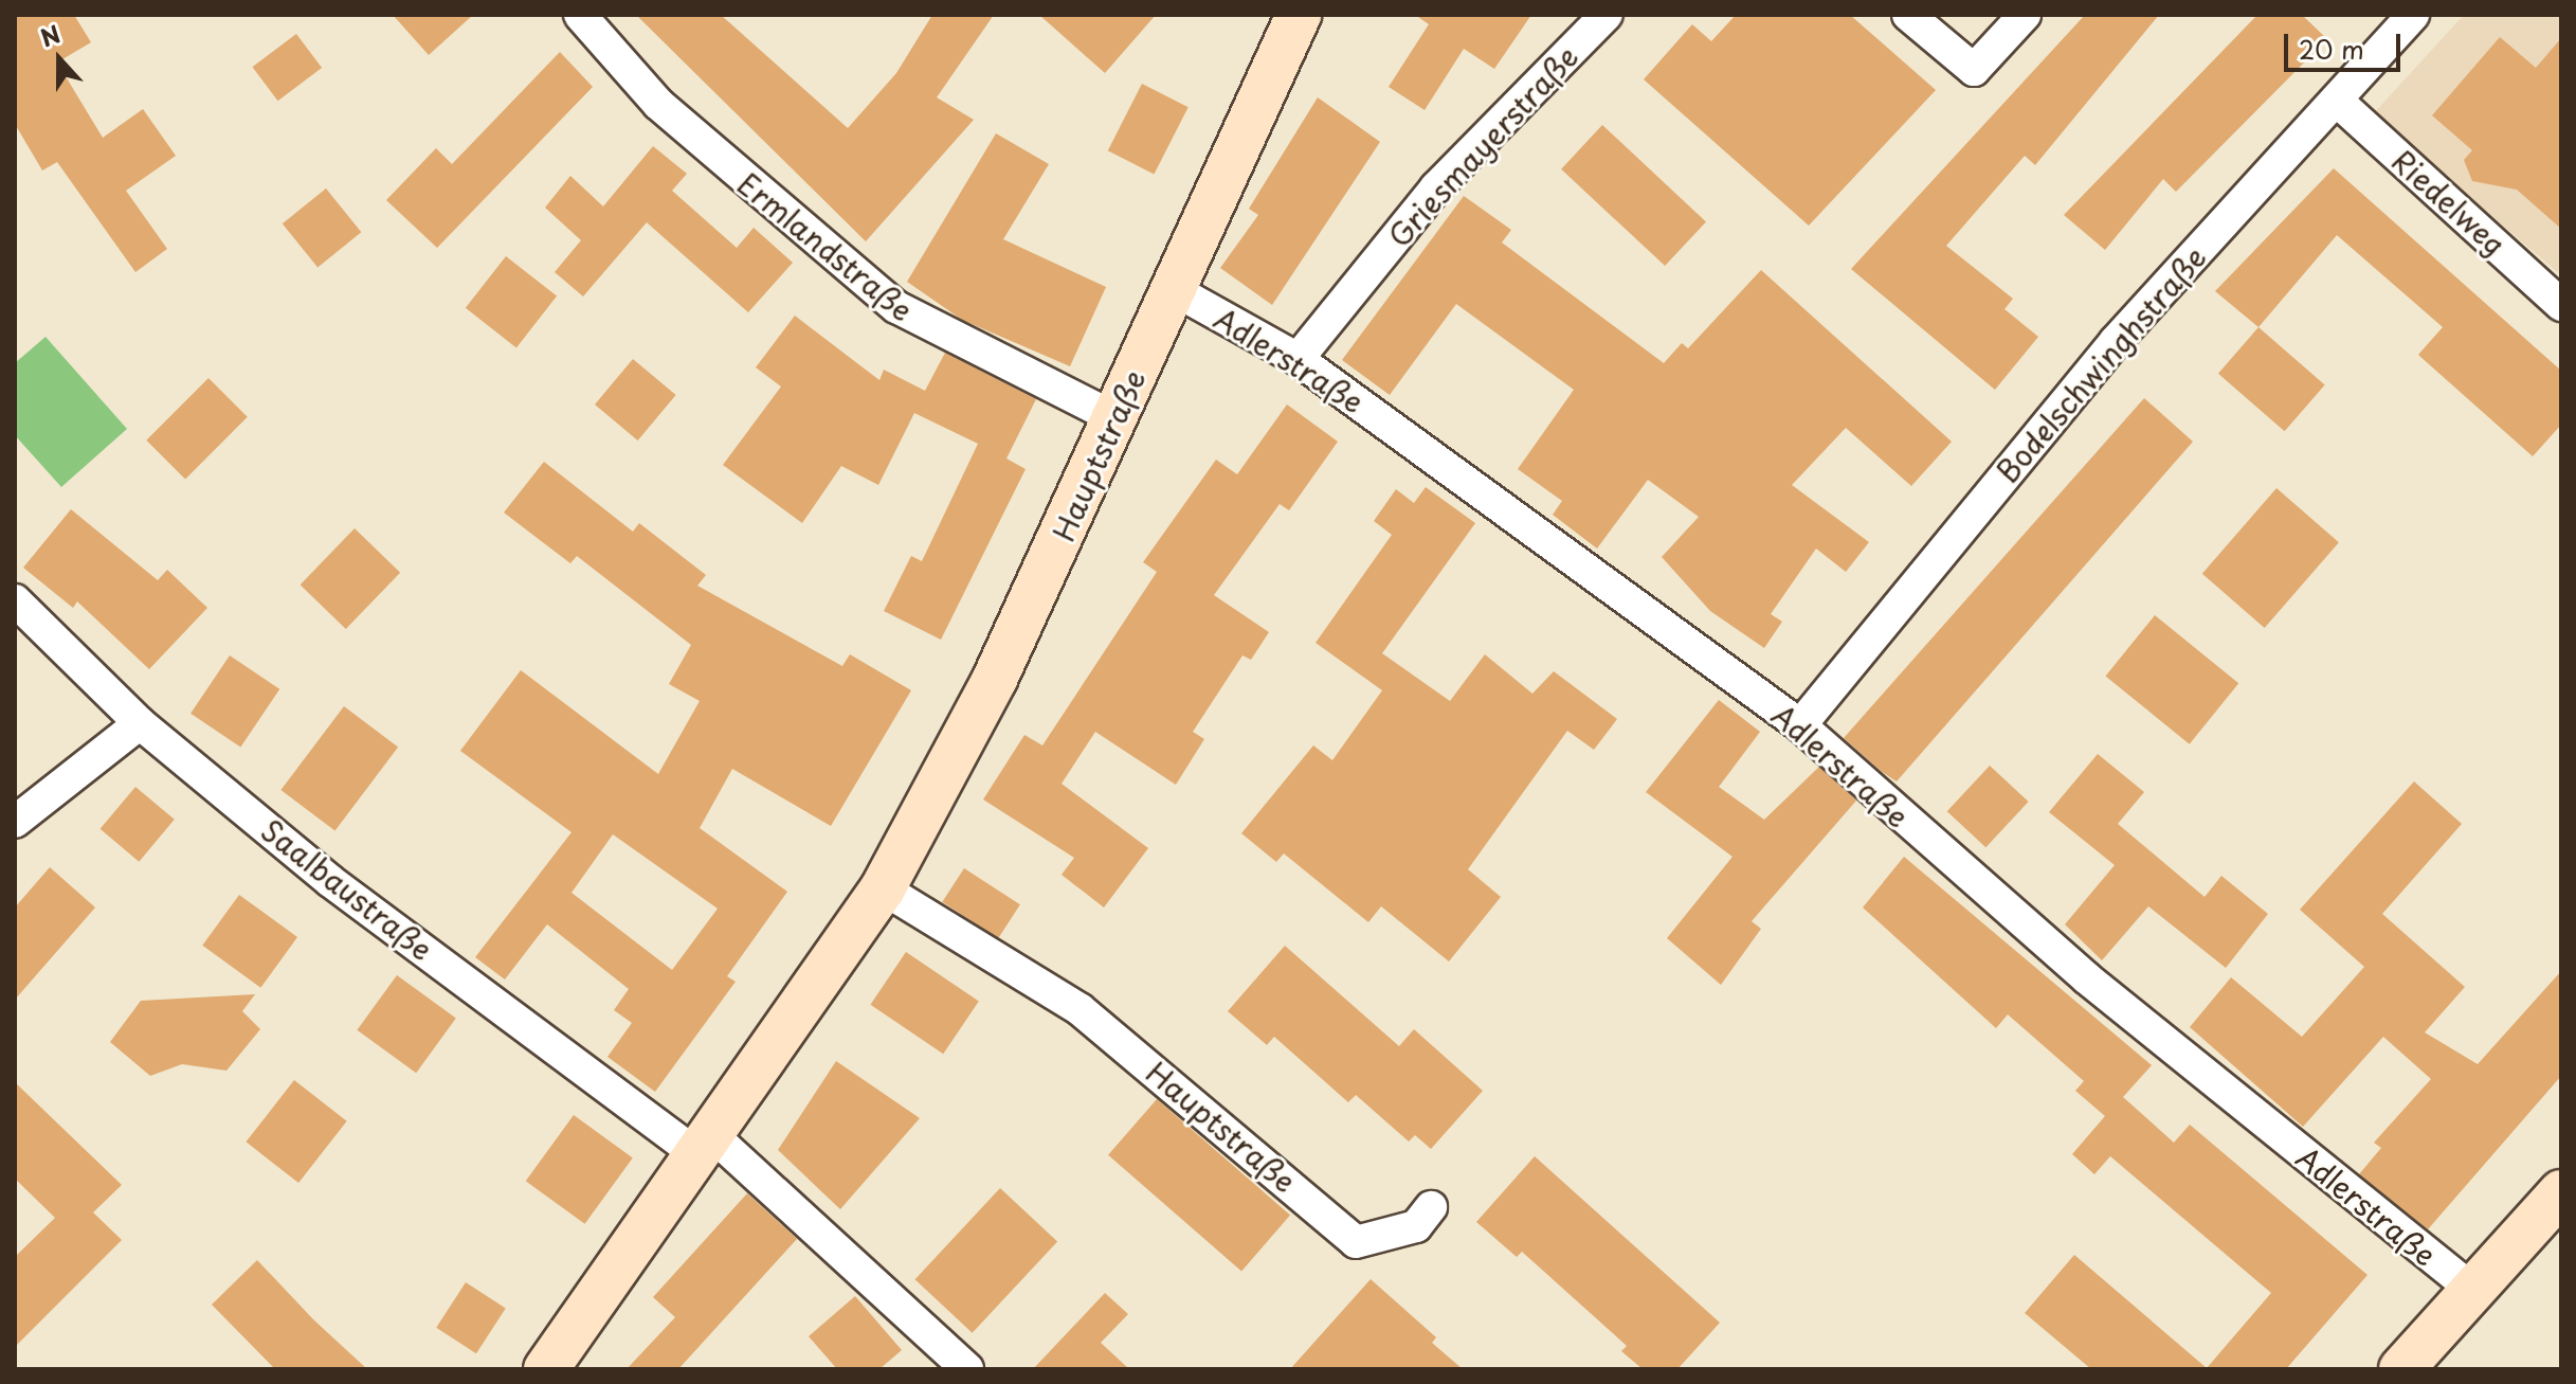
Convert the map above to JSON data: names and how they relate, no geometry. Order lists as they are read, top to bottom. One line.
{"streets":{"street":["Griesmayerstraße","Riedelweg","Ermlandstraße","Adlerstraße","Bodelschwinghstraße","Hauptstraße","Saalbaustraße"]},"crossings":[["Griesmayerstraße","Adlerstraße"],["Riedelweg","Bodelschwinghstraße"],["Ermlandstraße","Hauptstraße"],["Adlerstraße","Bodelschwinghstraße"],["Adlerstraße","Hauptstraße"],["Hauptstraße","Saalbaustraße"]],"scale_bar":"20 m","north":"top"}
